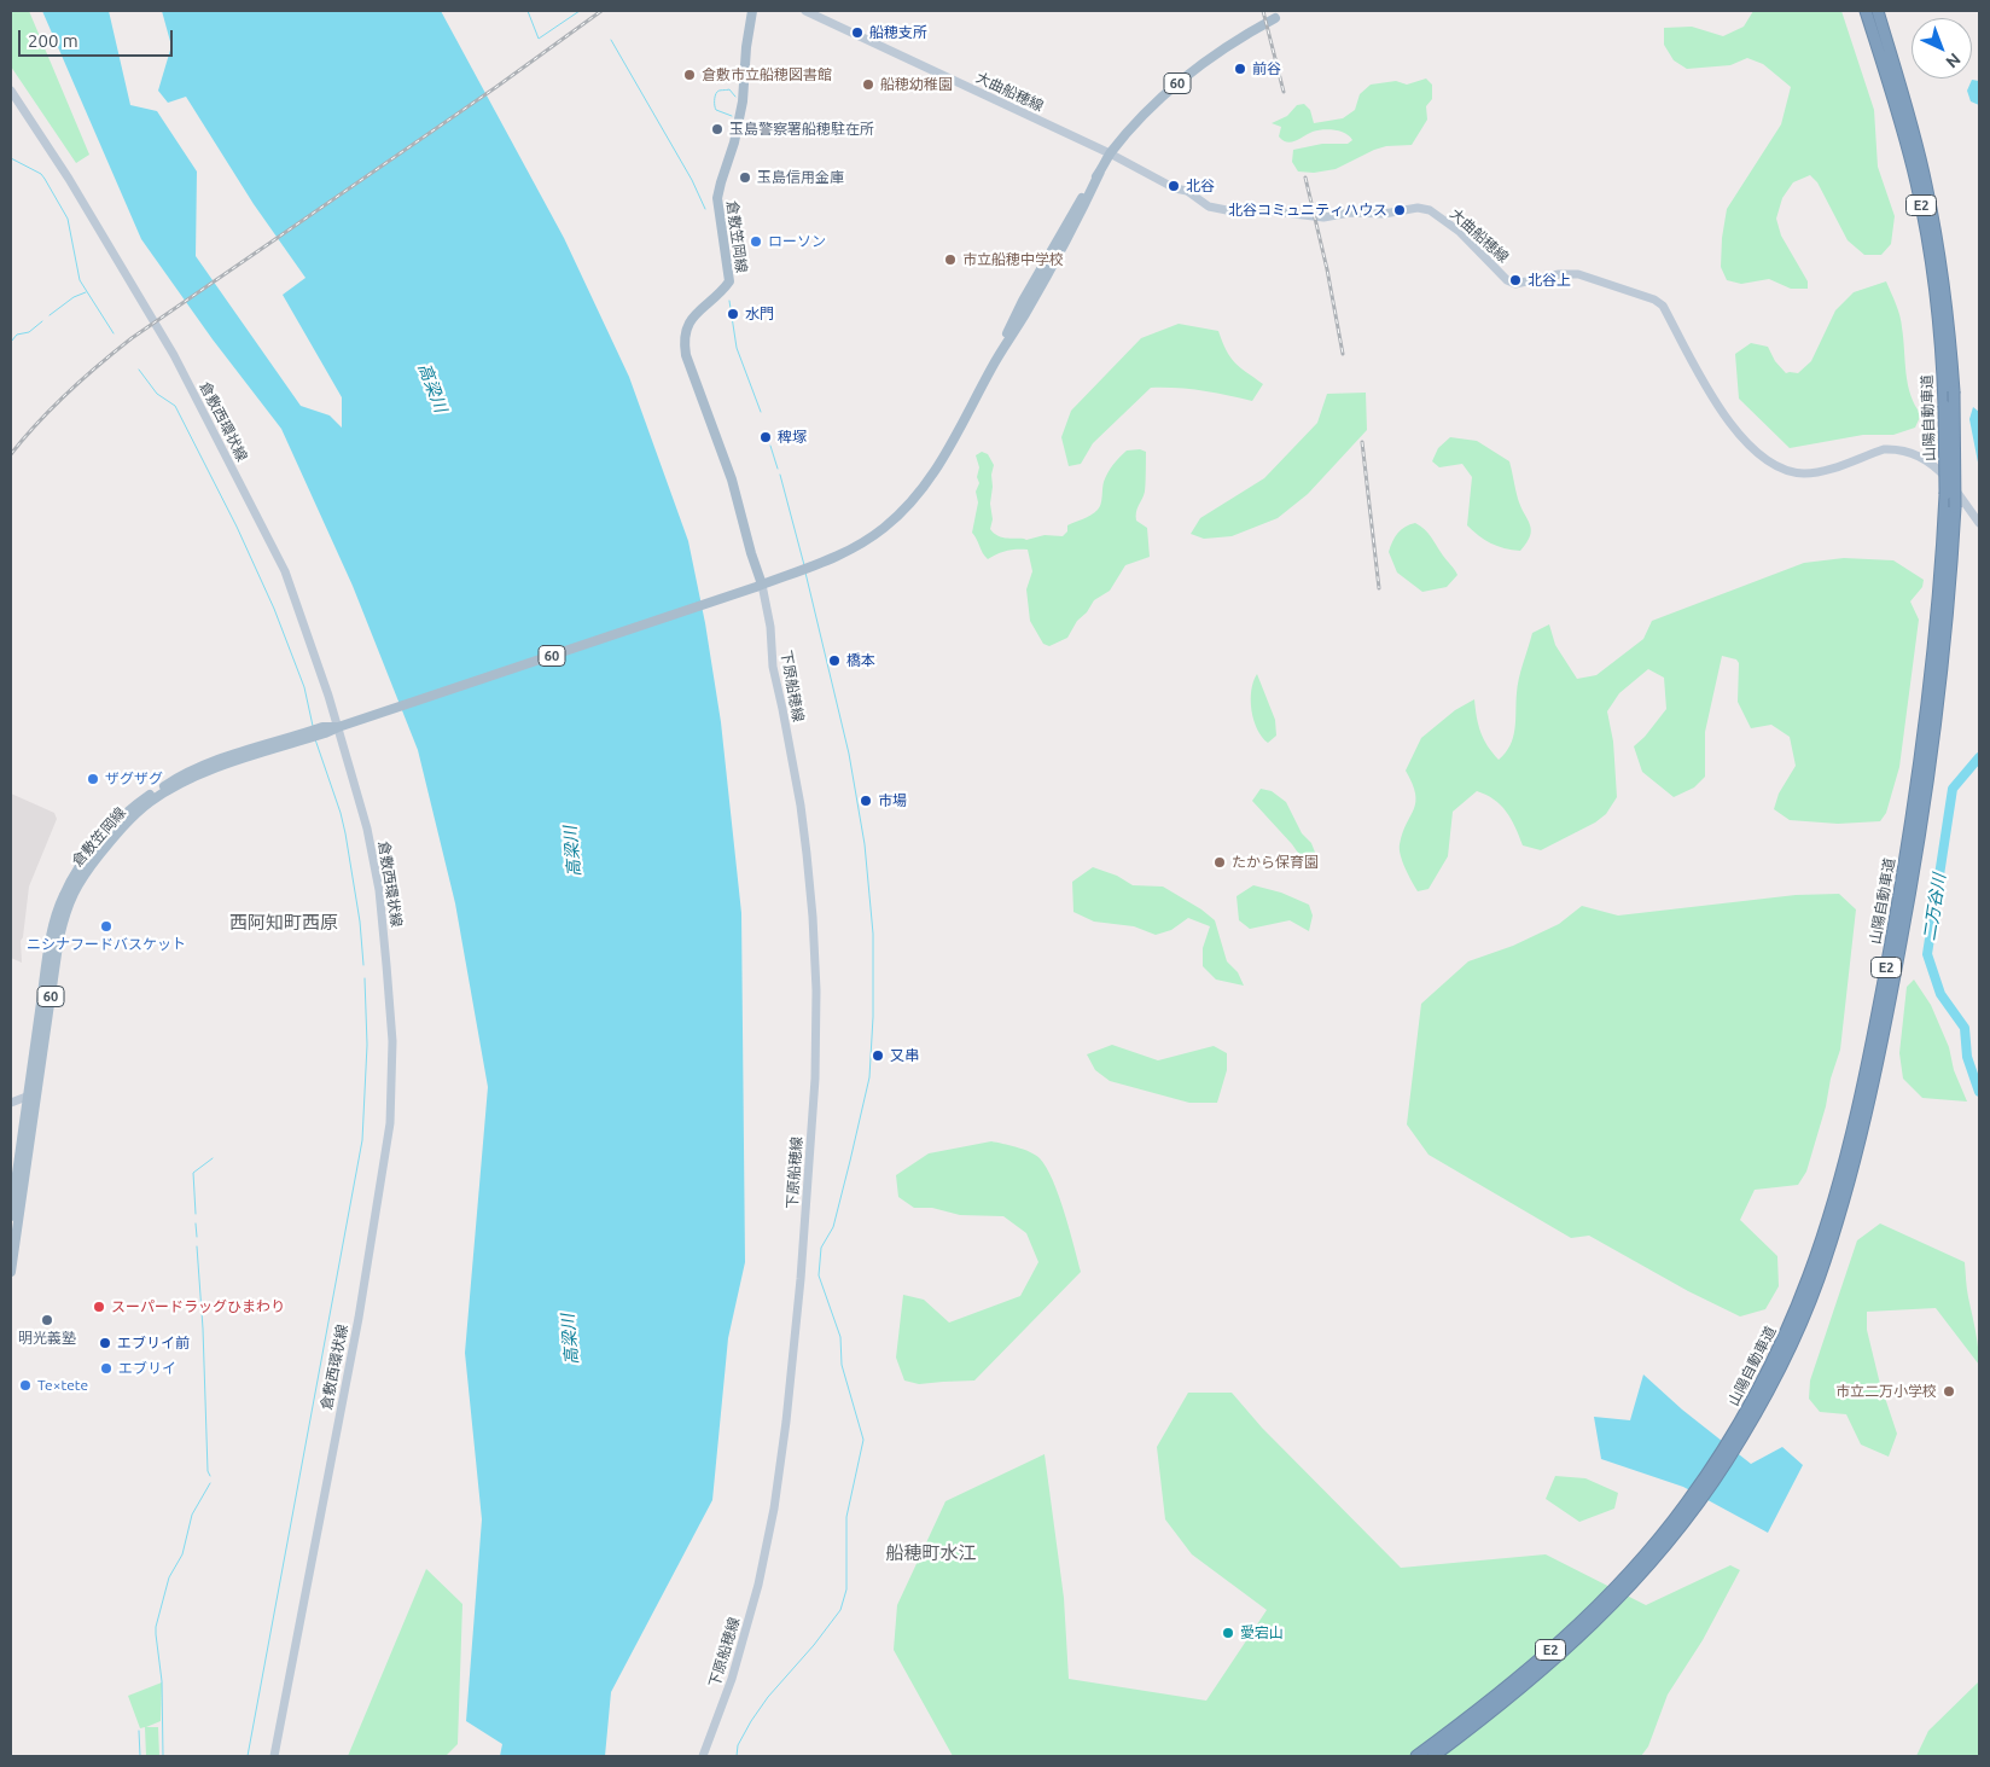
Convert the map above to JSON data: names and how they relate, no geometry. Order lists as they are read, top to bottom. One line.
{"streets":{"highway":["E2","山陽自動車道"],"main road":["60","大曲船穂線","倉敷笠岡線","倉敷西環状線","下原船穂線"]},"crossings":[["大曲船穂線","倉敷笠岡線"],["倉敷笠岡線","倉敷西環状線"],["倉敷笠岡線","下原船穂線"]],"districts":["西阿知町西原","船穂町水江"],"water":["高梁川","二万谷川"],"places":["船穂支所","前谷","倉敷市立船穂図書館","船穂幼稚園","玉島警察署船穂駐在所","玉島信用金庫","北谷","北谷コミュニティハウス","ローソン","市立船穂中学校","北谷上","水門","稗塚","橋本","ザグザグ","市場","たから保育園","ニシナフードバスケット","又串","スーパードラッグひまわり","明光義塾","エブリイ前","エブリイ","Te×tete","市立二万小学校","愛宕山"],"scale_bar":"200 m","north":"bottom right"}
